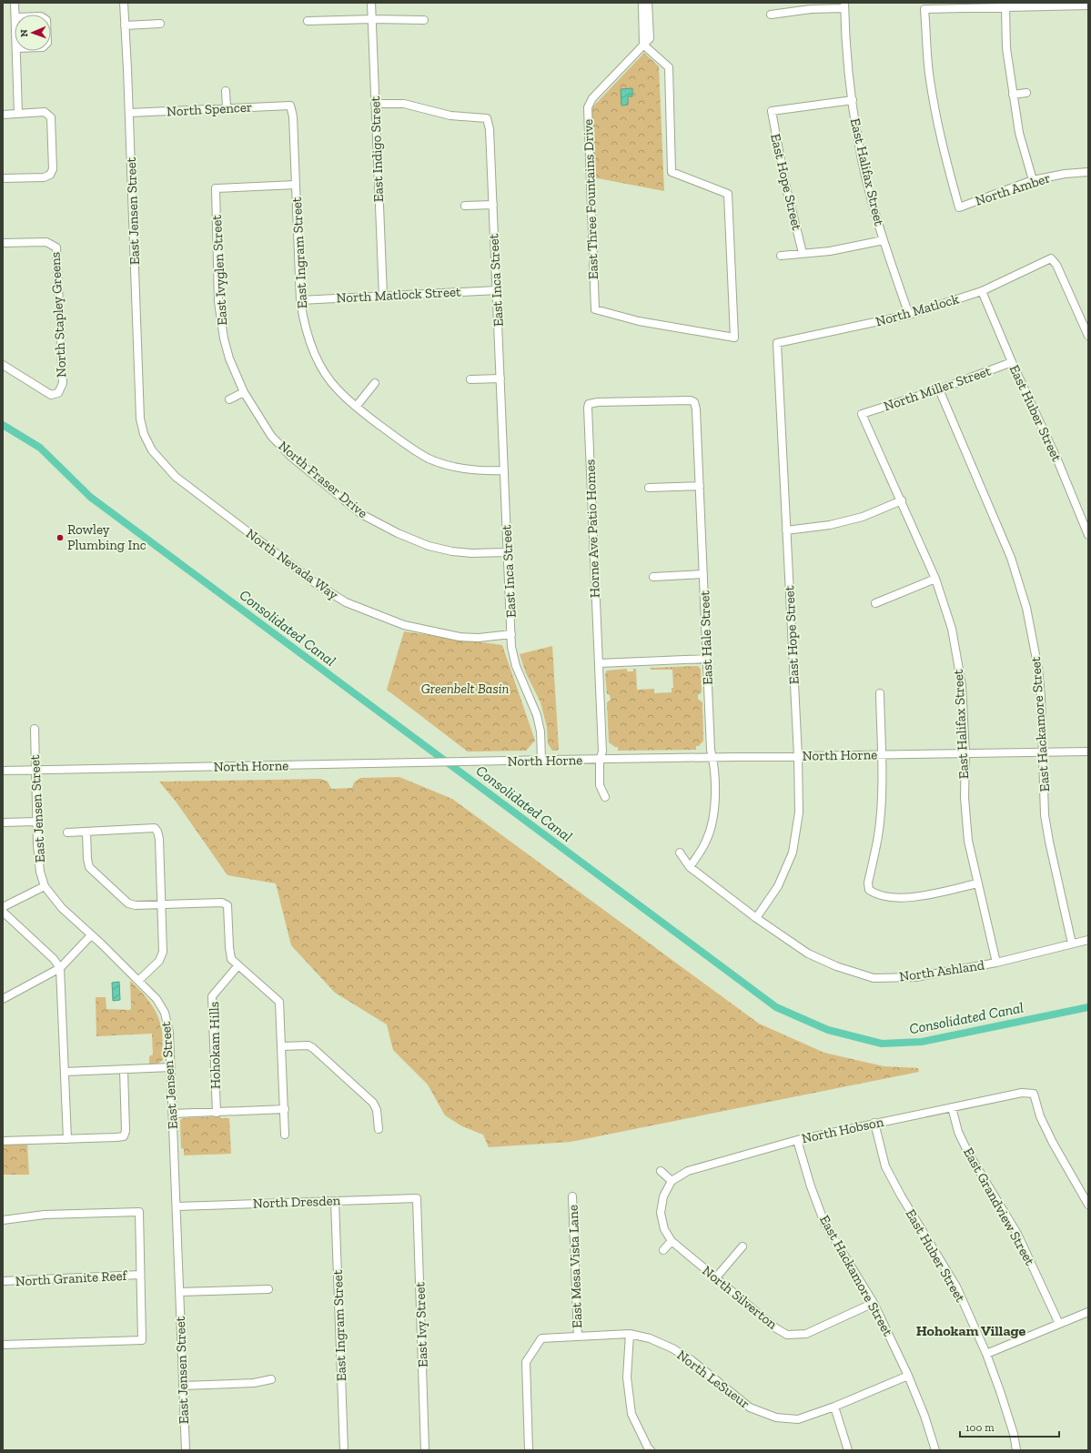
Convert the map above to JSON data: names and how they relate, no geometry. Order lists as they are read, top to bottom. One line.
{"streets":{"street":["North Spencer","East Indigo Street","East Halifax Street","East Hope Street","North Amber","East Three Fountains Drive","East Jensen Street","East Ingram Street","East Ivyglen Street","East Inca Street","North Matlock Street","North Matlock","North Stapley Greens","North Miller Street","East Huber Street","North Fraser Drive","Horne Ave Patio Homes","North Nevada Way","East Hale Street","East Hackamore Street","North Horne","North Ashland","Hohokam Hills","North Hobson","North Dresden","East Grandview Street","East Mesa Vista Lane","North Granite Reef","North Silverton","East Ivy Street","North LeSueur"]},"crossings":[["North Spencer","East Jensen Street"],["North Spencer","East Ingram Street"],["East Indigo Street","East Inca Street"],["East Indigo Street","North Matlock Street"],["East Halifax Street","East Hope Street"],["East Halifax Street","North Matlock"],["East Halifax Street","North Miller Street"],["East Halifax Street","North Horne"],["East Halifax Street","North Ashland"],["East Hope Street","North Matlock"],["East Hope Street","North Horne"],["East Hope Street","North Ashland"],["East Jensen Street","North Nevada Way"],["East Jensen Street","North Horne"],["East Jensen Street","North Dresden"],["East Ingram Street","East Ivyglen Street"],["East Ingram Street","East Inca Street"],["East Ingram Street","North Matlock Street"],["East Ingram Street","North Dresden"],["East Ivyglen Street","North Fraser Drive"],["East Inca Street","North Matlock Street"],["East Inca Street","North Fraser Drive"],["East Inca Street","North Nevada Way"],["East Inca Street","North Horne"],["North Matlock","East Huber Street"],["North Miller Street","East Huber Street"],["North Miller Street","East Hackamore Street"],["East Huber Street","North Hobson"],["Horne Ave Patio Homes","East Hale Street"],["Horne Ave Patio Homes","North Horne"],["East Hale Street","North Horne"],["East Hale Street","North Ashland"],["East Hackamore Street","North Horne"],["East Hackamore Street","North Ashland"],["East Hackamore Street","North Hobson"],["East Hackamore Street","North Silverton"],["East Hackamore Street","North LeSueur"],["North Hobson","East Grandview Street"],["North Hobson","North Silverton"],["North Dresden","East Ivy Street"],["East Mesa Vista Lane","North LeSueur"]],"districts":["Hohokam Village"],"water":["Consolidated Canal"],"parks":["Greenbelt Basin"],"places":["Rowley Plumbing Inc"],"scale_bar":"100 m","north":"left"}
